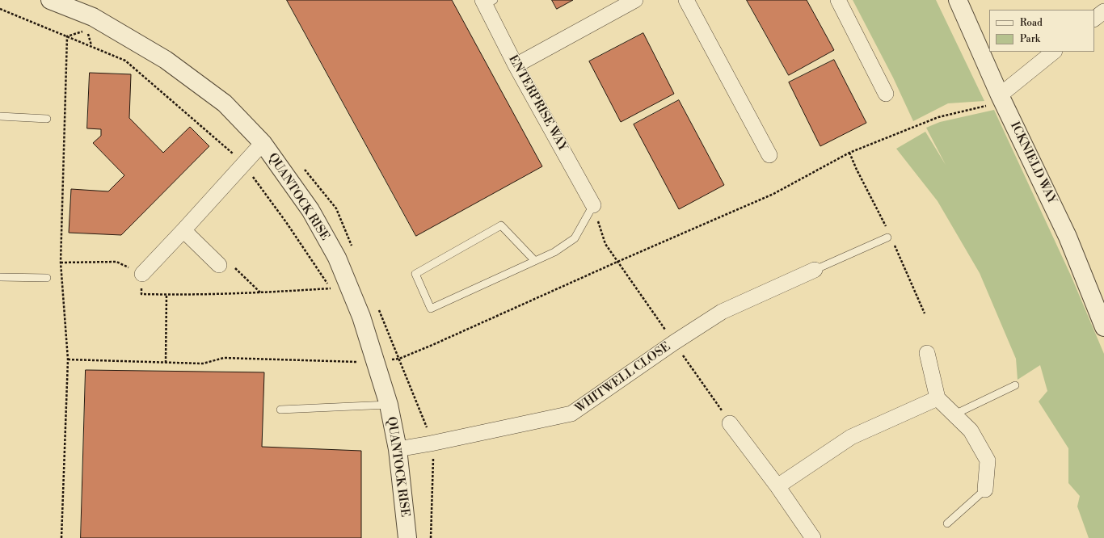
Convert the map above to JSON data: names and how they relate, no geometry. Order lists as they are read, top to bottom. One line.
{"streets":{"street":["ENTERPRISE WAY","ICKNIELD WAY","QUANTOCK RISE","WHITWELL CLOSE"]},"crossings":[["QUANTOCK RISE","WHITWELL CLOSE"]],"legend":["Road","Park"]}
